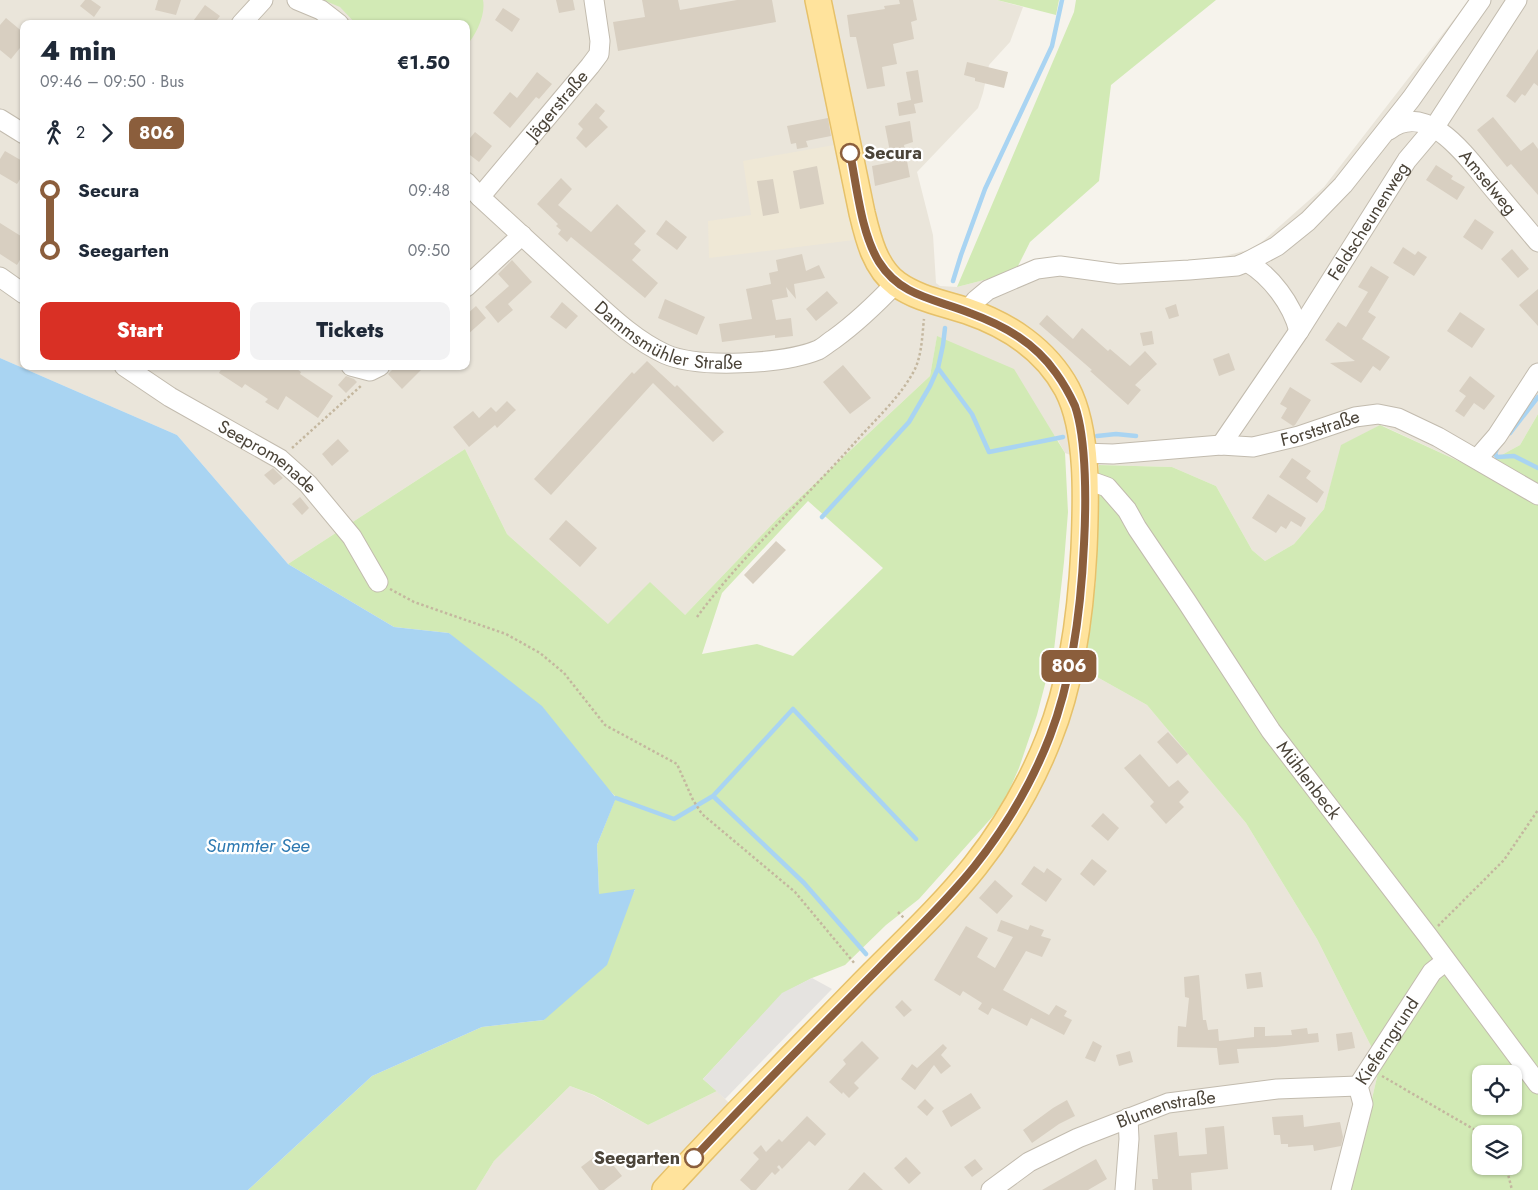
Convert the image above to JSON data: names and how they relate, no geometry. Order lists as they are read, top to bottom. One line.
{"streets":{"street":["Jägerstraße","Amselweg","Feldscheunenweg","Dammsmühler Straße","Forststraße","Seepromenade","Mühlenbeck","Kieferngrund","Blumenstraße"]},"crossings":[["Jägerstraße","Dammsmühler Straße"],["Amselweg","Feldscheunenweg"],["Feldscheunenweg","Forststraße"],["Mühlenbeck","Kieferngrund"],["Kieferngrund","Blumenstraße"]],"water":["Summter See"],"places":["Secura","Seegarten"],"lines":["bus line 806"],"page":{"on_map":"806","heading":["4 min","09:46 – 09:50 · Bus","€1.50"],"legs":["2","806"],"list":[{"name":"Secura","value":"09:48"},{"name":"Seegarten","value":"09:50"}],"buttons":["Start","Tickets"]}}
